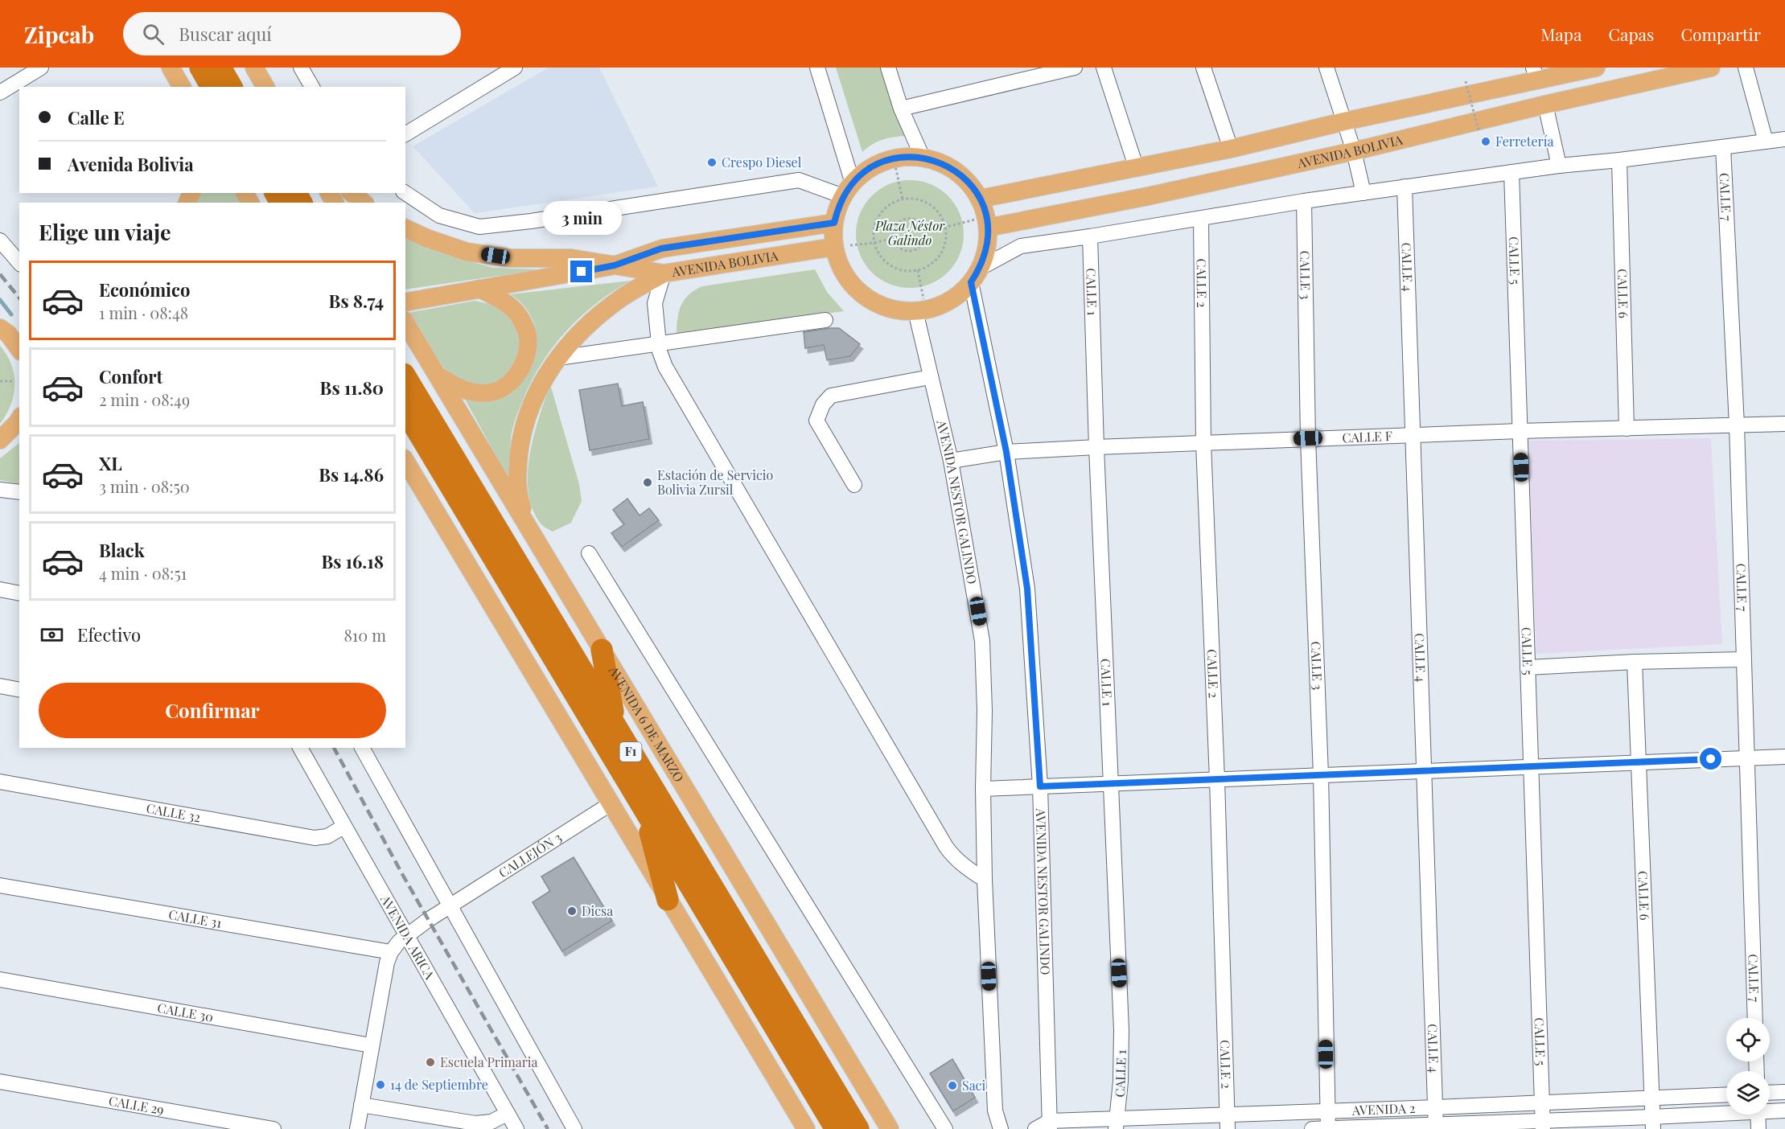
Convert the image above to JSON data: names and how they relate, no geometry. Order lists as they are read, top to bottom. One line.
{"streets":{"highway":["AVENIDA 6 DE MARZO","F1"],"main road":["AVENIDA BOLIVIA"],"street":["CALLE 7","CALLE 5","CALLE 4","CALLE 3","CALLE 2","CALLE 1","CALLE 6","CALLE F","AVENIDA NESTOR GALINDO","CALLE 32","CALLEJÓN 3","CALLE 31","AVENIDA ARICA","CALLE 30","CALLE 29","AVENIDA 2"]},"crossings":[["CALLE 7","CALLE F"],["CALLE 5","CALLE F"],["CALLE 5","AVENIDA 2"],["CALLE 4","CALLE F"],["CALLE 4","AVENIDA 2"],["CALLE 3","CALLE F"],["CALLE 3","AVENIDA 2"],["CALLE 2","CALLE F"],["CALLE 2","AVENIDA 2"],["CALLE 1","CALLE F"],["CALLE 1","AVENIDA 2"],["CALLE 6","CALLE F"],["CALLE 6","AVENIDA 2"],["CALLE F","AVENIDA NESTOR GALINDO"],["AVENIDA NESTOR GALINDO","AVENIDA 2"],["CALLE 32","AVENIDA ARICA"],["CALLEJÓN 3","CALLE 31"],["CALLEJÓN 3","AVENIDA ARICA"]],"parks":["Plaza Néstor Galindo"],"places":["Ferretería","Crespo Diesel","Estación de Servicio Bolivia Zursil","Dicsa","Escuela Primaria","14 de Septiembre","Saci"],"page":{"header":"Zipcab","search":"Buscar aquí","nav":["Mapa","Capas","Compartir"],"banner":["Calle E","Avenida Bolivia"],"bubble":"3 min","heading":"Elige un viaje","list":[{"name":"Económico","note":"1 min · 08:48","value":"Bs 8.74"},{"name":"Confort","note":"2 min · 08:49","value":"Bs 11.80"},{"name":"XL","note":"3 min · 08:50","value":"Bs 14.86"},{"name":"Black","note":"4 min · 08:51","value":"Bs 16.18"}],"pay":["Efectivo","810 m"],"buttons":"Confirmar"}}
